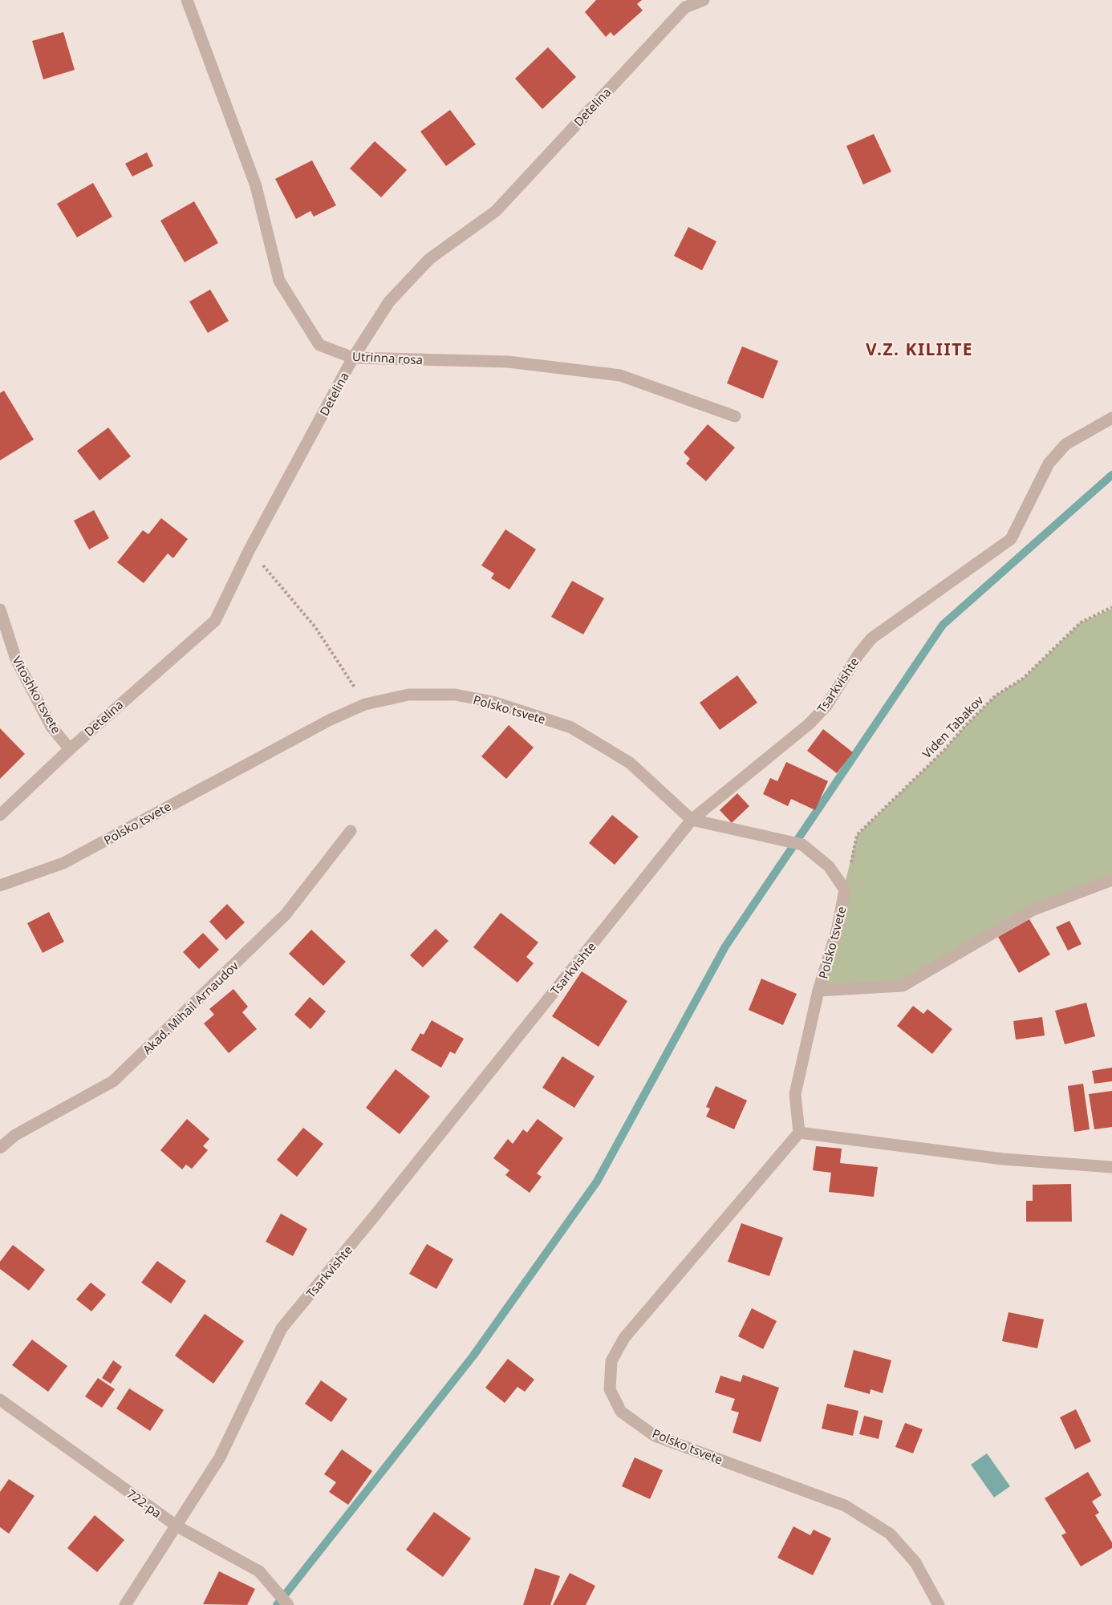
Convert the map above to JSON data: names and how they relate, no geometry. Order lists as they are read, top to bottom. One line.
{"streets":{"street":["Detelina","Utrinna rosa","Tsarkvishte","Vitoshko tsvete","Polsko tsvete","Akad. Mihail Arnaudov","722-ра"],"path":["Viden Tabakov"]},"crossings":[["Detelina","Utrinna rosa"],["Detelina","Vitoshko tsvete"],["Tsarkvishte","Polsko tsvete"],["Tsarkvishte","722-ра"],["Polsko tsvete","Viden Tabakov"]],"districts":["V.Z. KILIITE"]}
